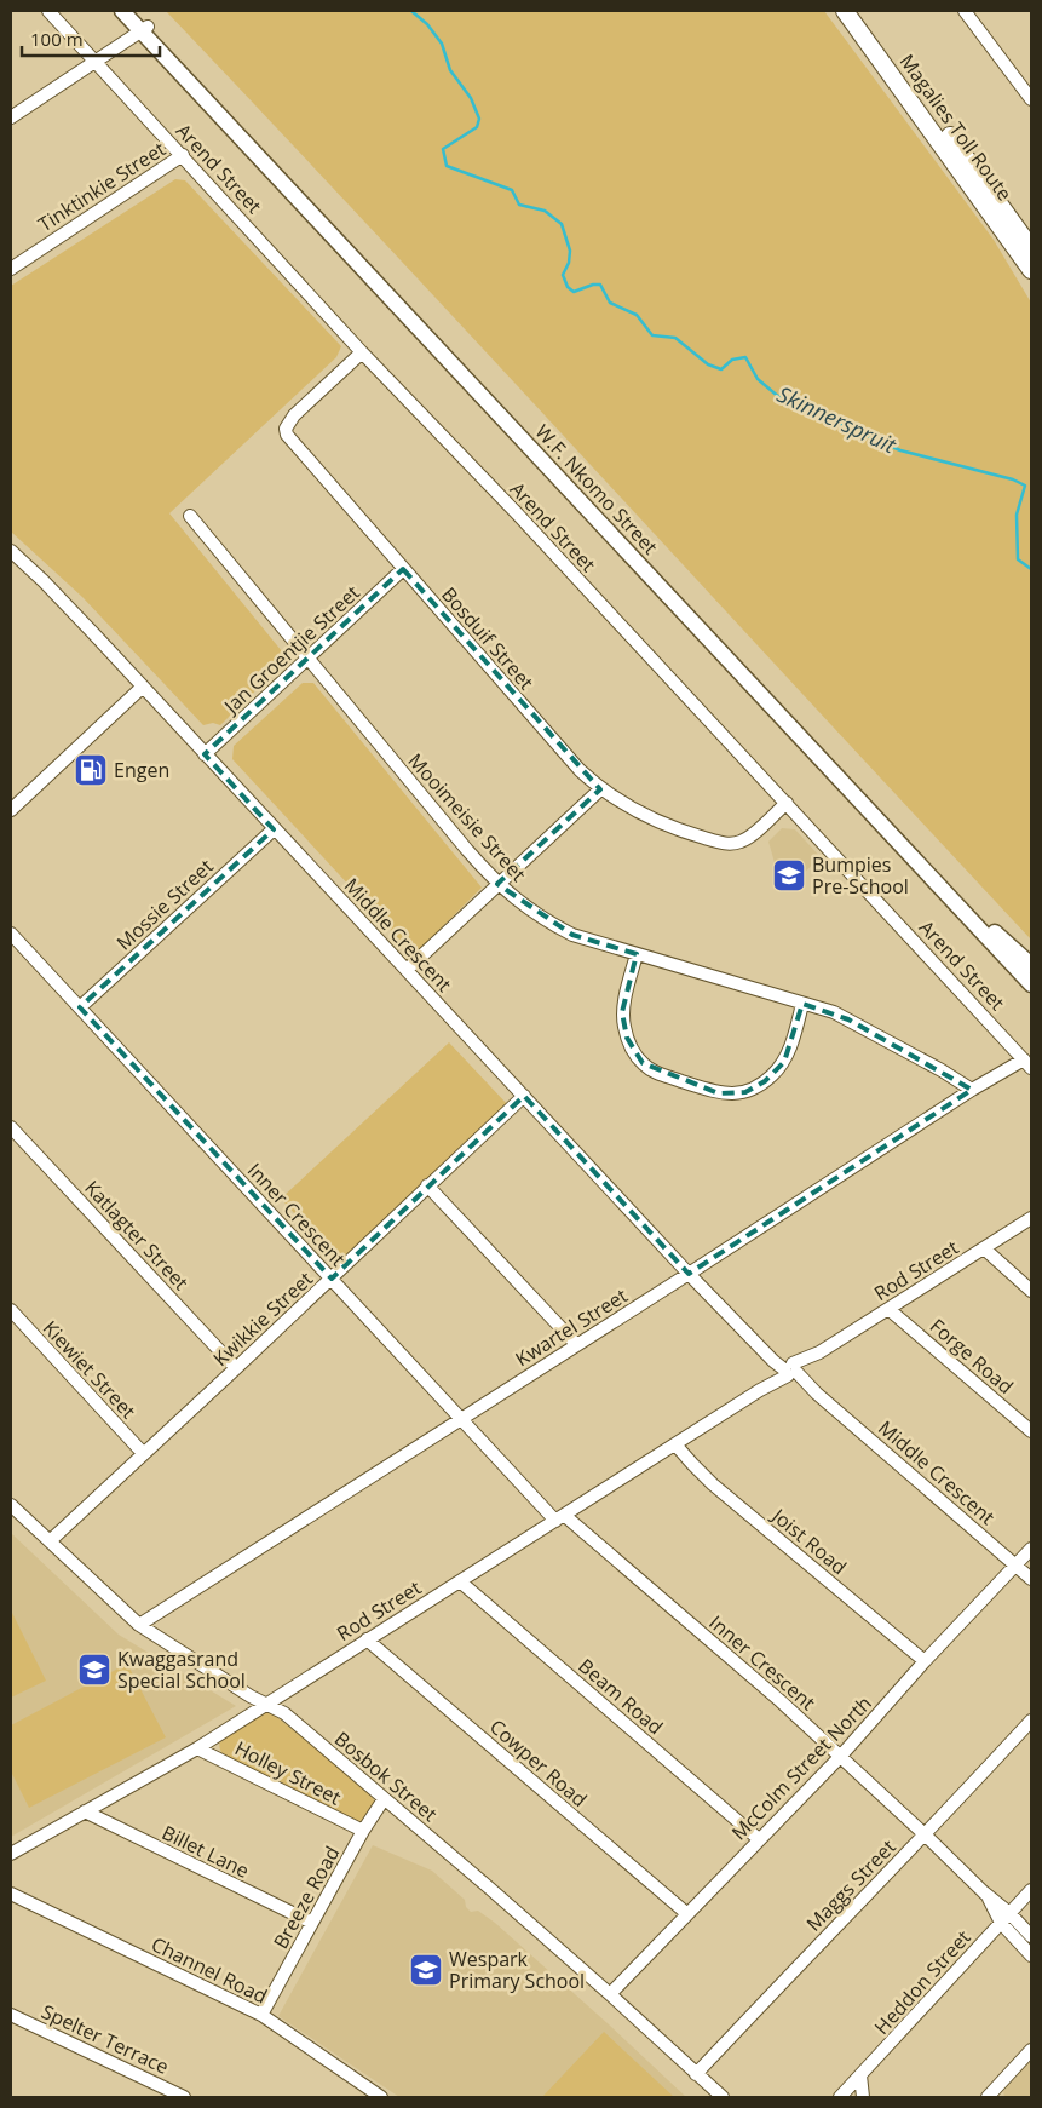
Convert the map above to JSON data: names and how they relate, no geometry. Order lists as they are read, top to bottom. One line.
{"streets":{"highway":["Magalies Toll Route"],"main road":["W.F. Nkomo Street"],"street":["Arend Street","Tinktinkie Street","Bosduif Street","Jan Groentjie Street","Mooimeisie Street","Mossie Street","Middle Crescent","Inner Crescent","Katlagter Street","Rod Street","Kwikkie Street","Kwartel Street","Forge Road","Kiewiet Street","Joist Road","Beam Road","Cowper Road","McColm Street North","Holley Street","Bosbok Street","Billet Lane","Maggs Street","Breeze Road","Channel Road","Heddon Street","Spelter Terrace"]},"crossings":[["Arend Street","Tinktinkie Street"],["Arend Street","Bosduif Street"],["Arend Street","Kwartel Street"],["Bosduif Street","Jan Groentjie Street"],["Jan Groentjie Street","Mooimeisie Street"],["Jan Groentjie Street","Middle Crescent"],["Mooimeisie Street","Kwartel Street"],["Mossie Street","Middle Crescent"],["Mossie Street","Inner Crescent"],["Middle Crescent","Rod Street"],["Middle Crescent","Kwikkie Street"],["Middle Crescent","Kwartel Street"],["Middle Crescent","McColm Street North"],["Inner Crescent","Rod Street"],["Inner Crescent","Kwikkie Street"],["Inner Crescent","Kwartel Street"],["Inner Crescent","McColm Street North"],["Inner Crescent","Maggs Street"],["Inner Crescent","Heddon Street"],["Katlagter Street","Kwikkie Street"],["Rod Street","Forge Road"],["Rod Street","Joist Road"],["Rod Street","Beam Road"],["Rod Street","Cowper Road"],["Rod Street","Holley Street"],["Rod Street","Bosbok Street"],["Rod Street","Billet Lane"],["Kwikkie Street","Kiewiet Street"],["Kwikkie Street","Bosbok Street"],["Kwartel Street","Bosbok Street"],["Joist Road","McColm Street North"],["Beam Road","McColm Street North"],["Cowper Road","McColm Street North"],["McColm Street North","Bosbok Street"],["Holley Street","Breeze Road"],["Bosbok Street","Maggs Street"],["Bosbok Street","Breeze Road"],["Billet Lane","Breeze Road"],["Breeze Road","Channel Road"]],"water":["Skinnerspruit"],"places":{"fuel station":["Engen"],"school or university":["Bumpies Pre-School","Kwaggasrand Special School","Wespark Primary School"]},"scale_bar":"100 m"}
